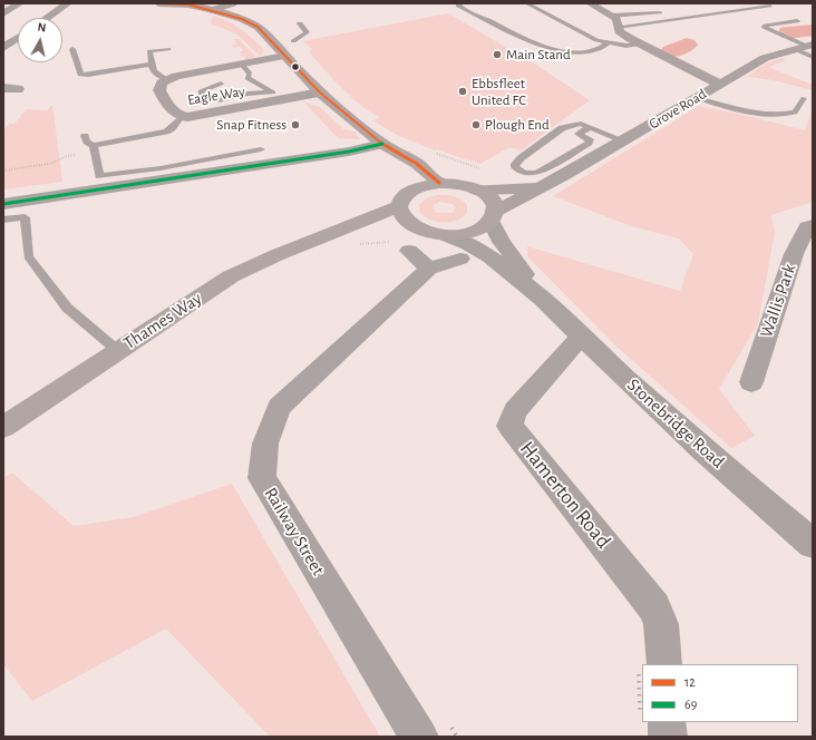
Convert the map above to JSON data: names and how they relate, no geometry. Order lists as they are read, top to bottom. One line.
{"streets":{"main road":["Thames Way","Stonebridge Road"],"street":["Eagle Way","Grove Road","Wallis Park","Hamerton Road","Railway Street"]},"crossings":[["Grove Road","Stonebridge Road"],["Stonebridge Road","Hamerton Road"],["Stonebridge Road","Railway Street"]],"places":["Main Stand","Ebbsfleet United FC","Snap Fitness","Plough End"],"lines":["transit line 12","transit line 69"],"legend":["12","69"],"north":"top"}
